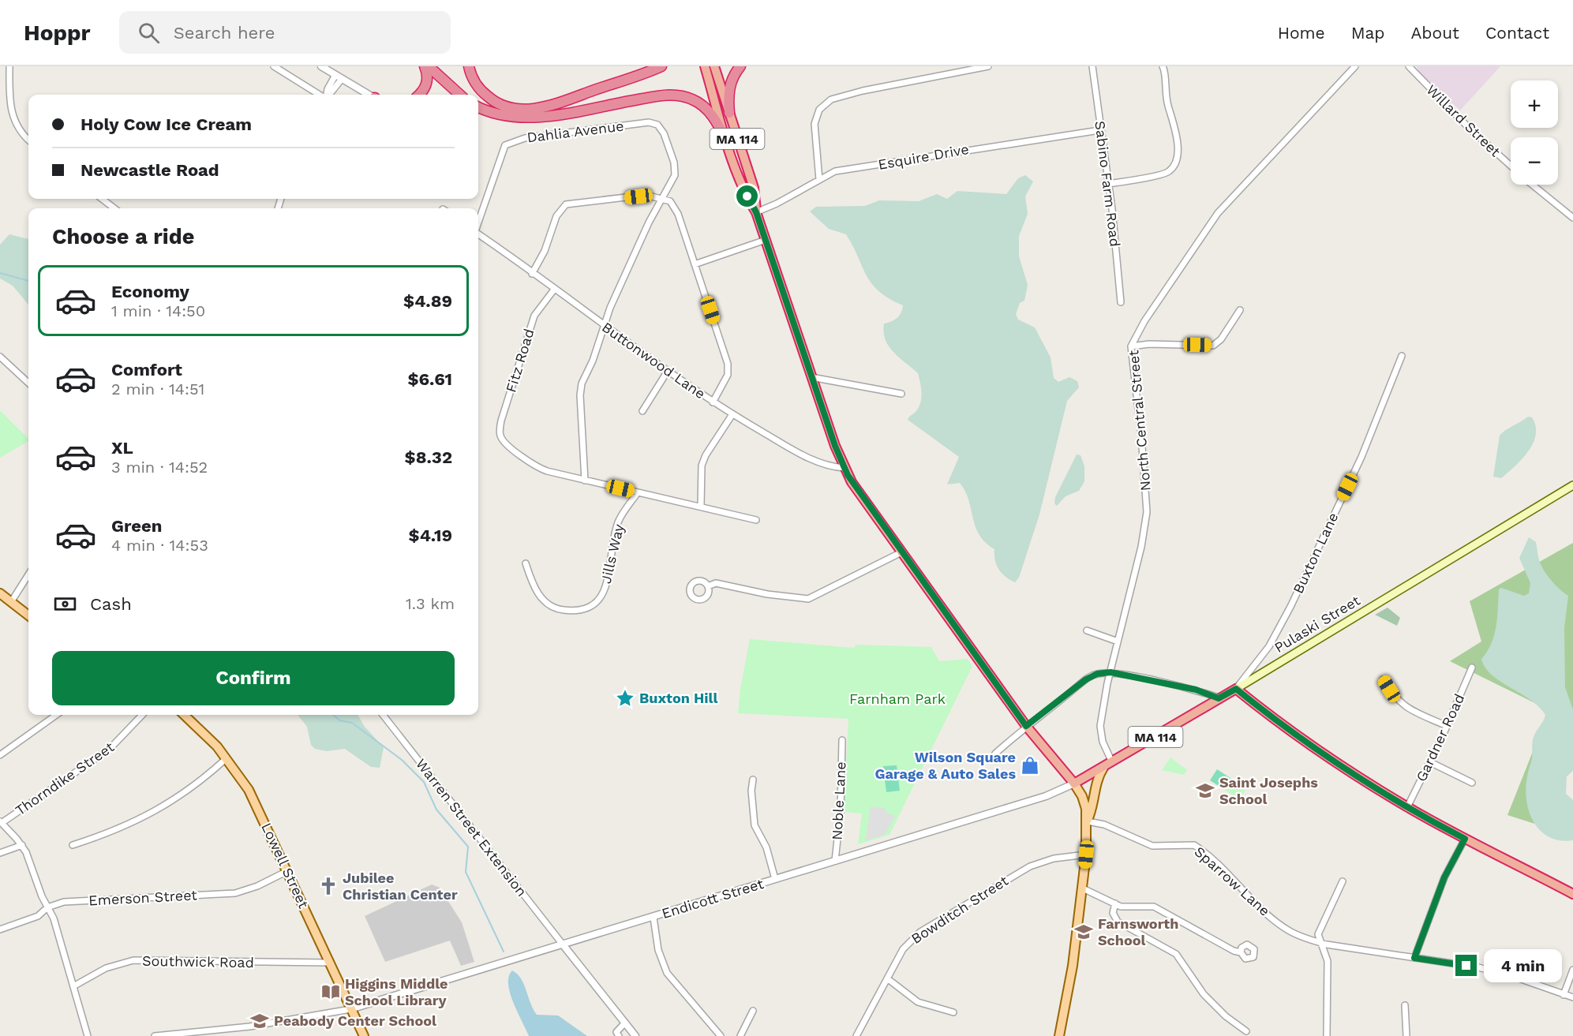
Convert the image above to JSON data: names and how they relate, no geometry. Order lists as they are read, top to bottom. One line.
{"streets":{"highway":["MA 114","Pulaski Street"],"main road":["Lowell Street"],"street":["Willard Street","Dahlia Avenue","Esquire Drive","Sabino Farm Road","Fitz Road","Buttonwood Lane","North Central Street","Buxton Lane","Jills Way","Gardner Road","Thorndike Street","Noble Lane","Warren Street Extension","Sparrow Lane","Emerson Street","Endicott Street","Bowditch Street","Southwick Road"]},"crossings":[["MA 114","Esquire Drive"],["MA 114","Buttonwood Lane"],["MA 114","Pulaski Street"],["MA 114","Endicott Street"],["Esquire Drive","Sabino Farm Road"],["Fitz Road","Buttonwood Lane"],["North Central Street","Pulaski Street"],["Buxton Lane","Pulaski Street"],["Pulaski Street","Endicott Street"],["Noble Lane","Endicott Street"],["Warren Street Extension","Endicott Street"],["Lowell Street","Emerson Street"],["Lowell Street","Endicott Street"],["Lowell Street","Southwick Road"]],"parks":["Farnham Park"],"places":{"place":["Buxton Hill"],"shop":["Wilson Square Garage & Auto Sales"],"school or university":["Saint Josephs School","Farnsworth School","Peabody Center School"],"church":["Jubilee Christian Center"],"library":["Higgins Middle School Library"]},"page":{"header":"Hoppr","search":"Search here","nav":["Home","Map","About","Contact"],"map_buttons":["+","−"],"banner":["Holy Cow Ice Cream","Newcastle Road"],"heading":"Choose a ride","list":[{"name":"Economy","note":"1 min · 14:50","value":"$4.89"},{"name":"Comfort","note":"2 min · 14:51","value":"$6.61"},{"name":"XL","note":"3 min · 14:52","value":"$8.32"},{"name":"Green","note":"4 min · 14:53","value":"$4.19"}],"pay":["Cash","1.3 km"],"buttons":"Confirm","bubble":"4 min"}}
